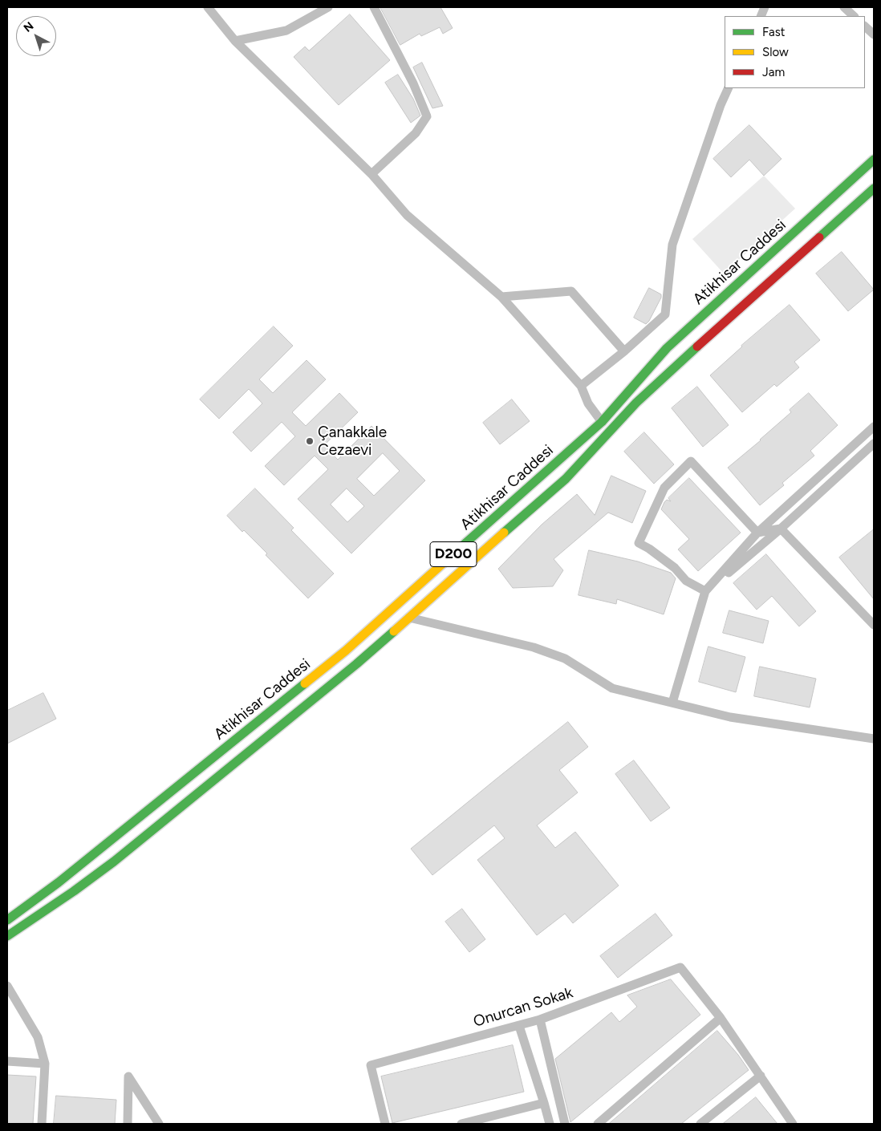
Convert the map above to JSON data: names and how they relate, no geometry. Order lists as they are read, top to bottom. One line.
{"streets":{"highway":["Atikhisar Caddesi","D200"],"street":["Onurcan Sokak"]},"places":["Çanakkale Cezaevi"],"legend":["Fast","Slow","Jam"],"north":"top left"}
